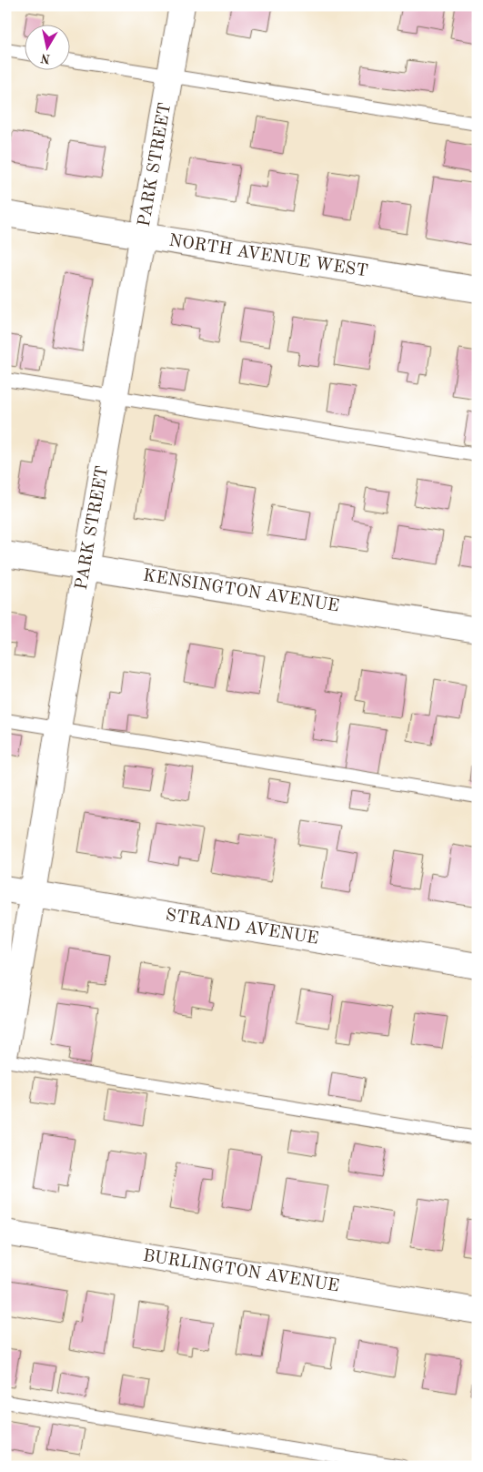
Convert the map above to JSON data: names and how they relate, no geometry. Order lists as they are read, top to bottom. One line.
{"streets":{"street":["PARK STREET","NORTH AVENUE WEST","KENSINGTON AVENUE","STRAND AVENUE","BURLINGTON AVENUE"]},"crossings":[["PARK STREET","NORTH AVENUE WEST"],["PARK STREET","KENSINGTON AVENUE"],["PARK STREET","STRAND AVENUE"]],"north":"bottom"}
